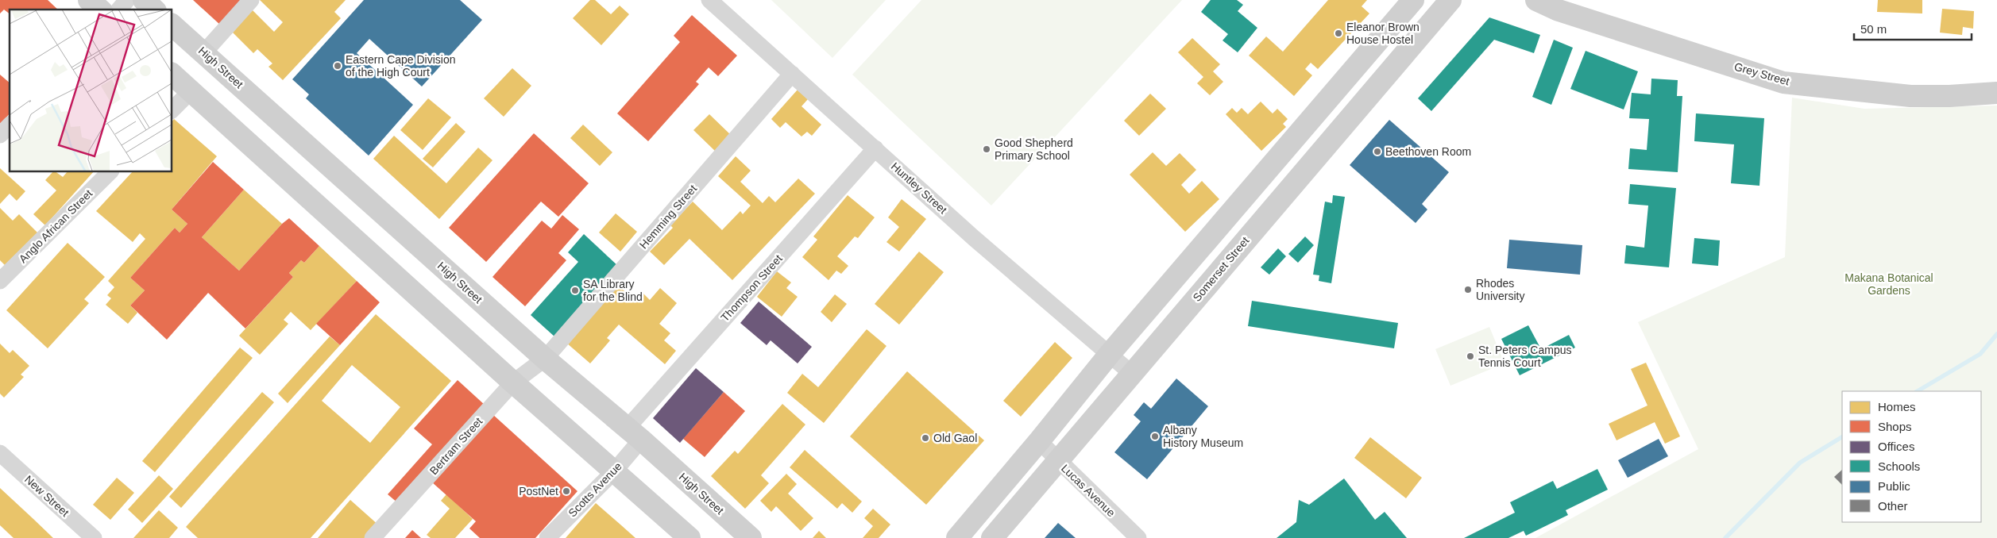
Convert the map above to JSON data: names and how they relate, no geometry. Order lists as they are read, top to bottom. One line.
{"streets":{"main road":["High Street","Grey Street","Somerset Street"],"street":["Huntley Street","Hemming Street","Anglo African Street","Thompson Street","Bertram Street","Scotts Avenue","Lucas Avenue","New Street"]},"crossings":[["High Street","Hemming Street"],["High Street","Thompson Street"],["High Street","Bertram Street"],["High Street","Scotts Avenue"],["Huntley Street","Hemming Street"],["Huntley Street","Somerset Street"],["Huntley Street","Thompson Street"],["Hemming Street","Bertram Street"],["Somerset Street","Lucas Avenue"],["Thompson Street","Scotts Avenue"]],"parks":["Makana Botanical Gardens"],"places":["Eleanor Brown House Hostel","Eastern Cape Division of the High Court","Good Shepherd Primary School","Beethoven Room","Rhodes University","SA Library for the Blind","St. Peters Campus Tennis Court","Albany History Museum","Old Gaol","PostNet"],"legend":["Homes","Shops","Offices","Schools","Public","Other"],"scale_bar":"50 m"}
